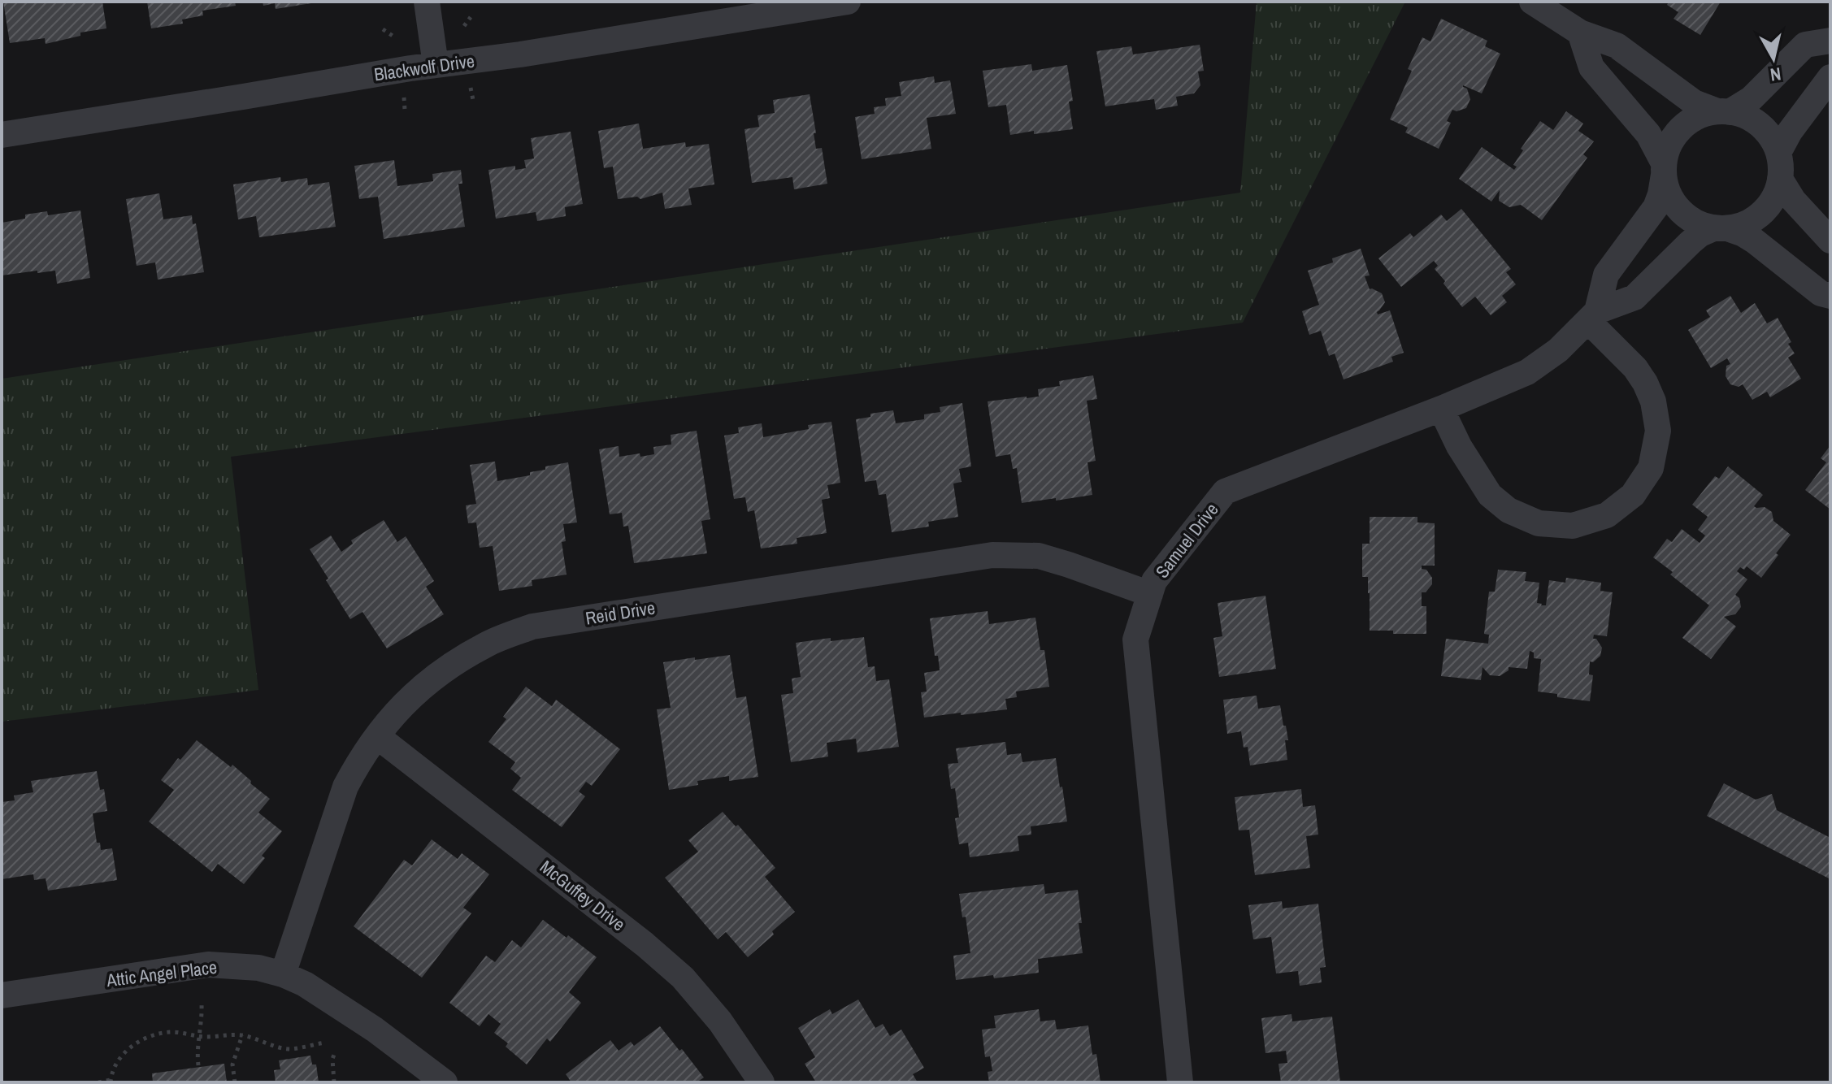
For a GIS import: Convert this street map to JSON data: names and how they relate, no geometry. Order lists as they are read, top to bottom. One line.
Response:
{"streets":{"street":["Blackwolf Drive","Samuel Drive","Reid Drive","McGuffey Drive","Attic Angel Place"]},"crossings":[["Samuel Drive","Reid Drive"],["Reid Drive","McGuffey Drive"],["Reid Drive","Attic Angel Place"]],"north":"bottom"}
